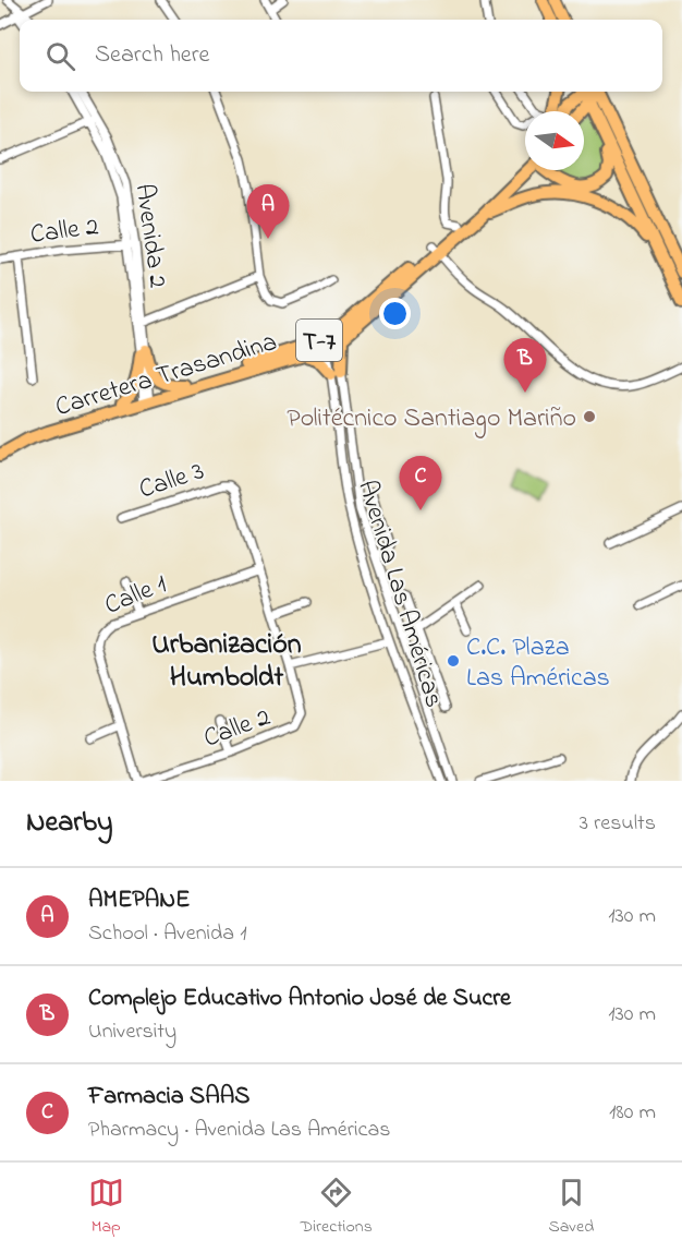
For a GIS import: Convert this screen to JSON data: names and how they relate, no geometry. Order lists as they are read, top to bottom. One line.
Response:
{"streets":{"highway":["T-7","Carretera Trasandina"],"street":["Calle 2","Avenida 2","Calle 3","Calle 1","Avenida Las Américas"]},"crossings":[["Calle 2","Avenida 2"],["Calle 2","Calle 3"],["Calle 2","Calle 1"],["Avenida 2","Carretera Trasandina"],["Carretera Trasandina","Avenida Las Américas"]],"districts":["Urbanización Humboldt"],"places":["Politécnico Santiago Mariño","C.C. Plaza Las Américas"],"north":"right","page":{"search":"Search here","pins":["A","B","C"],"heading":["Nearby","3 results"],"list":[{"mark":"A","name":"AMEPANE","note":"School · Avenida 1","value":"130 m"},{"mark":"B","name":"Complejo Educativo Antonio José de Sucre","note":"University","value":"130 m"},{"mark":"C","name":"Farmacia SAAS","note":"Pharmacy · Avenida Las Américas","value":"180 m"}],"nav":["Map","Directions","Saved"]}}
